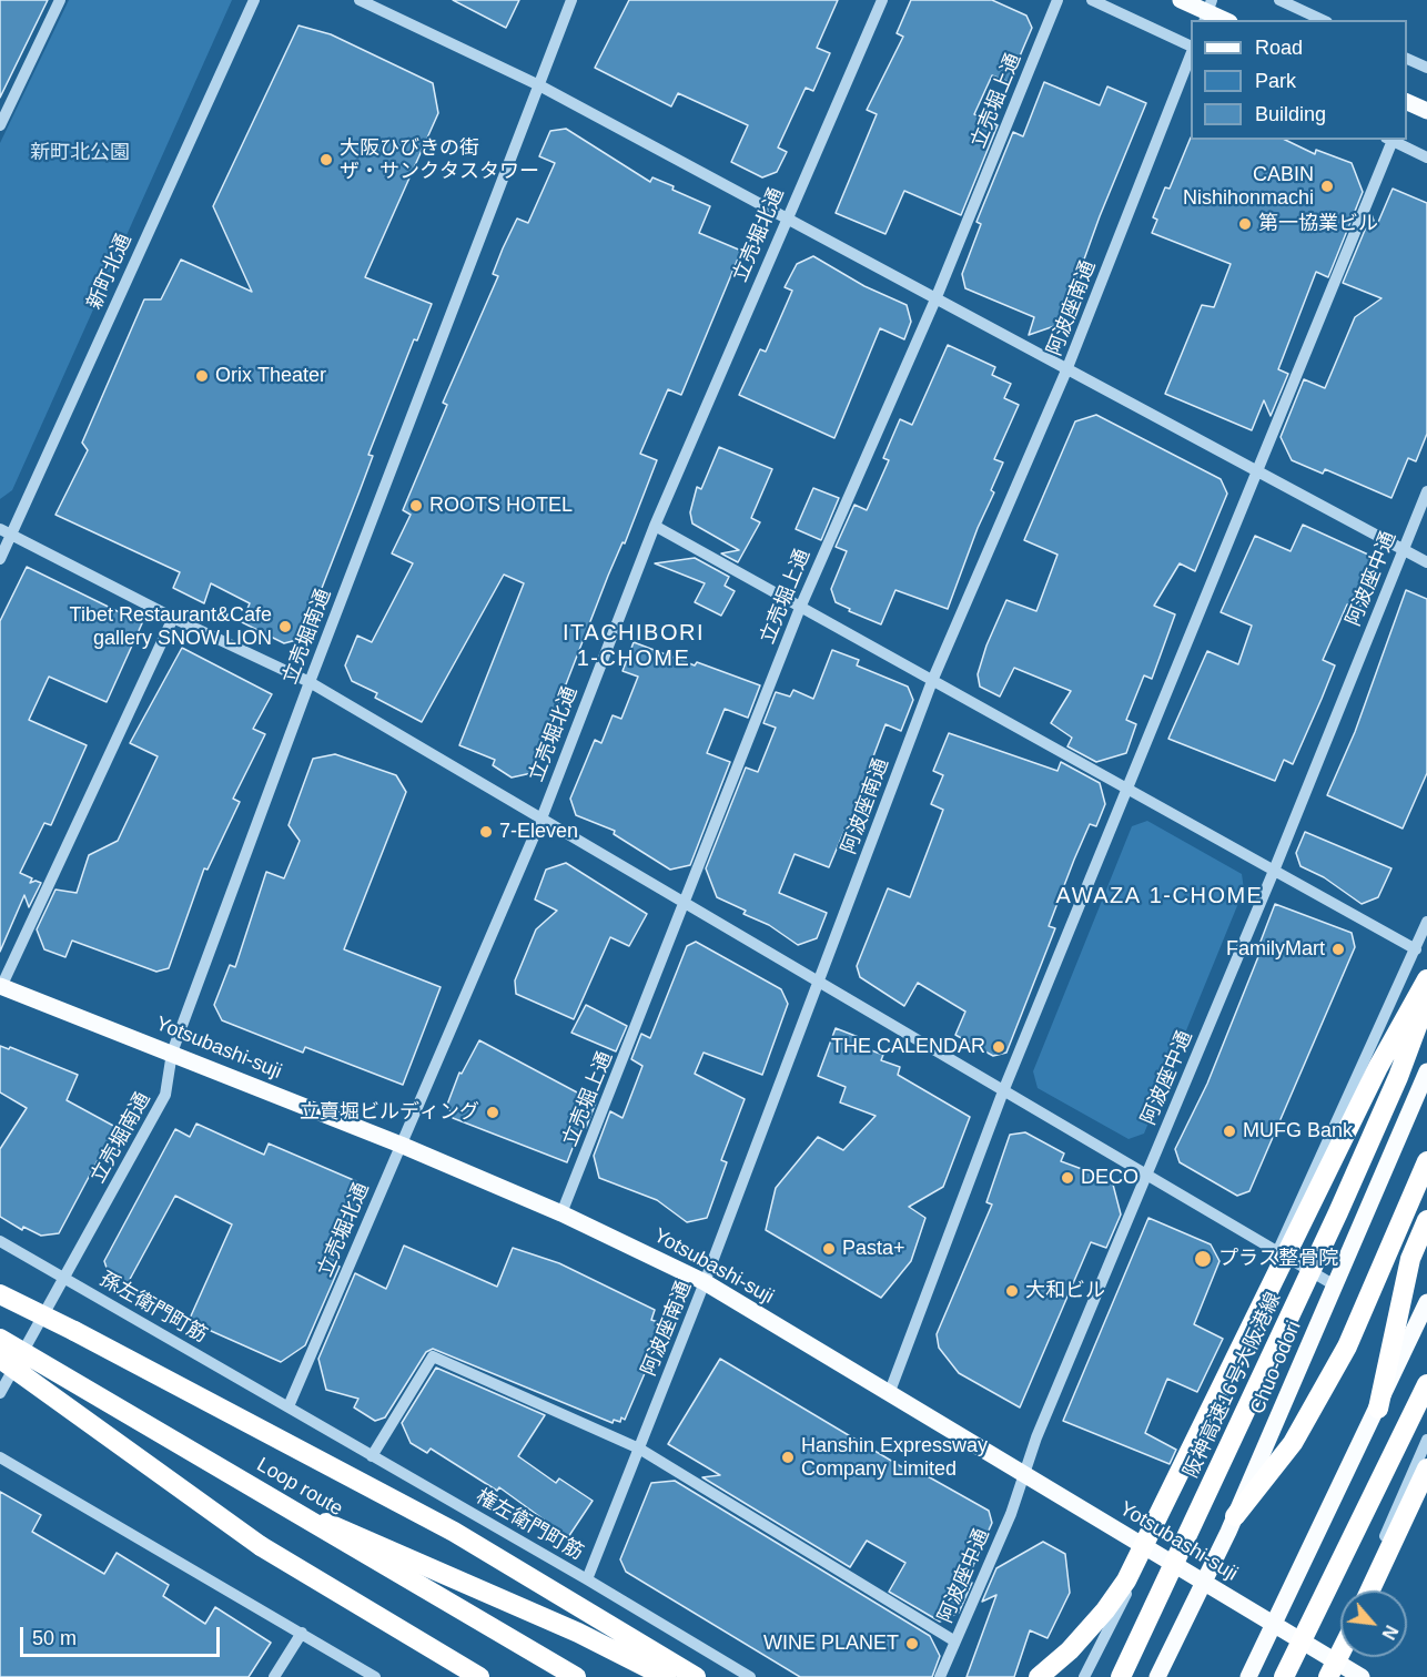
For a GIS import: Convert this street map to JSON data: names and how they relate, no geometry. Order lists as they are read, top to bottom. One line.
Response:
{"streets":{"highway":["阪神高速16号大阪港線","Loop route"],"main road":["Yotsubashi-suji","Chuo-odori"],"street":["立売堀上通","立売堀北通","新町北通","阿波座南通","阿波座中通","立売堀南通","孫左衛門町筋","権左衛門町筋"]},"crossings":[["立売堀上通","Yotsubashi-suji"],["立売堀北通","Yotsubashi-suji"],["立売堀北通","孫左衛門町筋"],["立売堀北通","権左衛門町筋"],["阿波座南通","Yotsubashi-suji"],["阿波座南通","権左衛門町筋"],["阿波座中通","Yotsubashi-suji"],["立売堀南通","Yotsubashi-suji"],["立売堀南通","孫左衛門町筋"],["Yotsubashi-suji","Chuo-odori"],["孫左衛門町筋","権左衛門町筋"]],"districts":["ITACHIBORI 1-CHOME","AWAZA 1-CHOME"],"parks":["新町北公園"],"places":["大阪ひびきの街 ザ・サンクタスタワー","CABIN Nishihonmachi","第一協業ビル","Orix Theater","ROOTS HOTEL","Tibet Restaurant&Cafe gallery SNOW LION","7-Eleven","FamilyMart","THE CALENDAR","立賣堀ビルディング","MUFG Bank","DECO","Pasta+","プラス整骨院","大和ビル","Hanshin Expressway Company Limited","WINE PLANET"],"legend":["Road","Park","Building"],"scale_bar":"50 m","north":"bottom right"}
